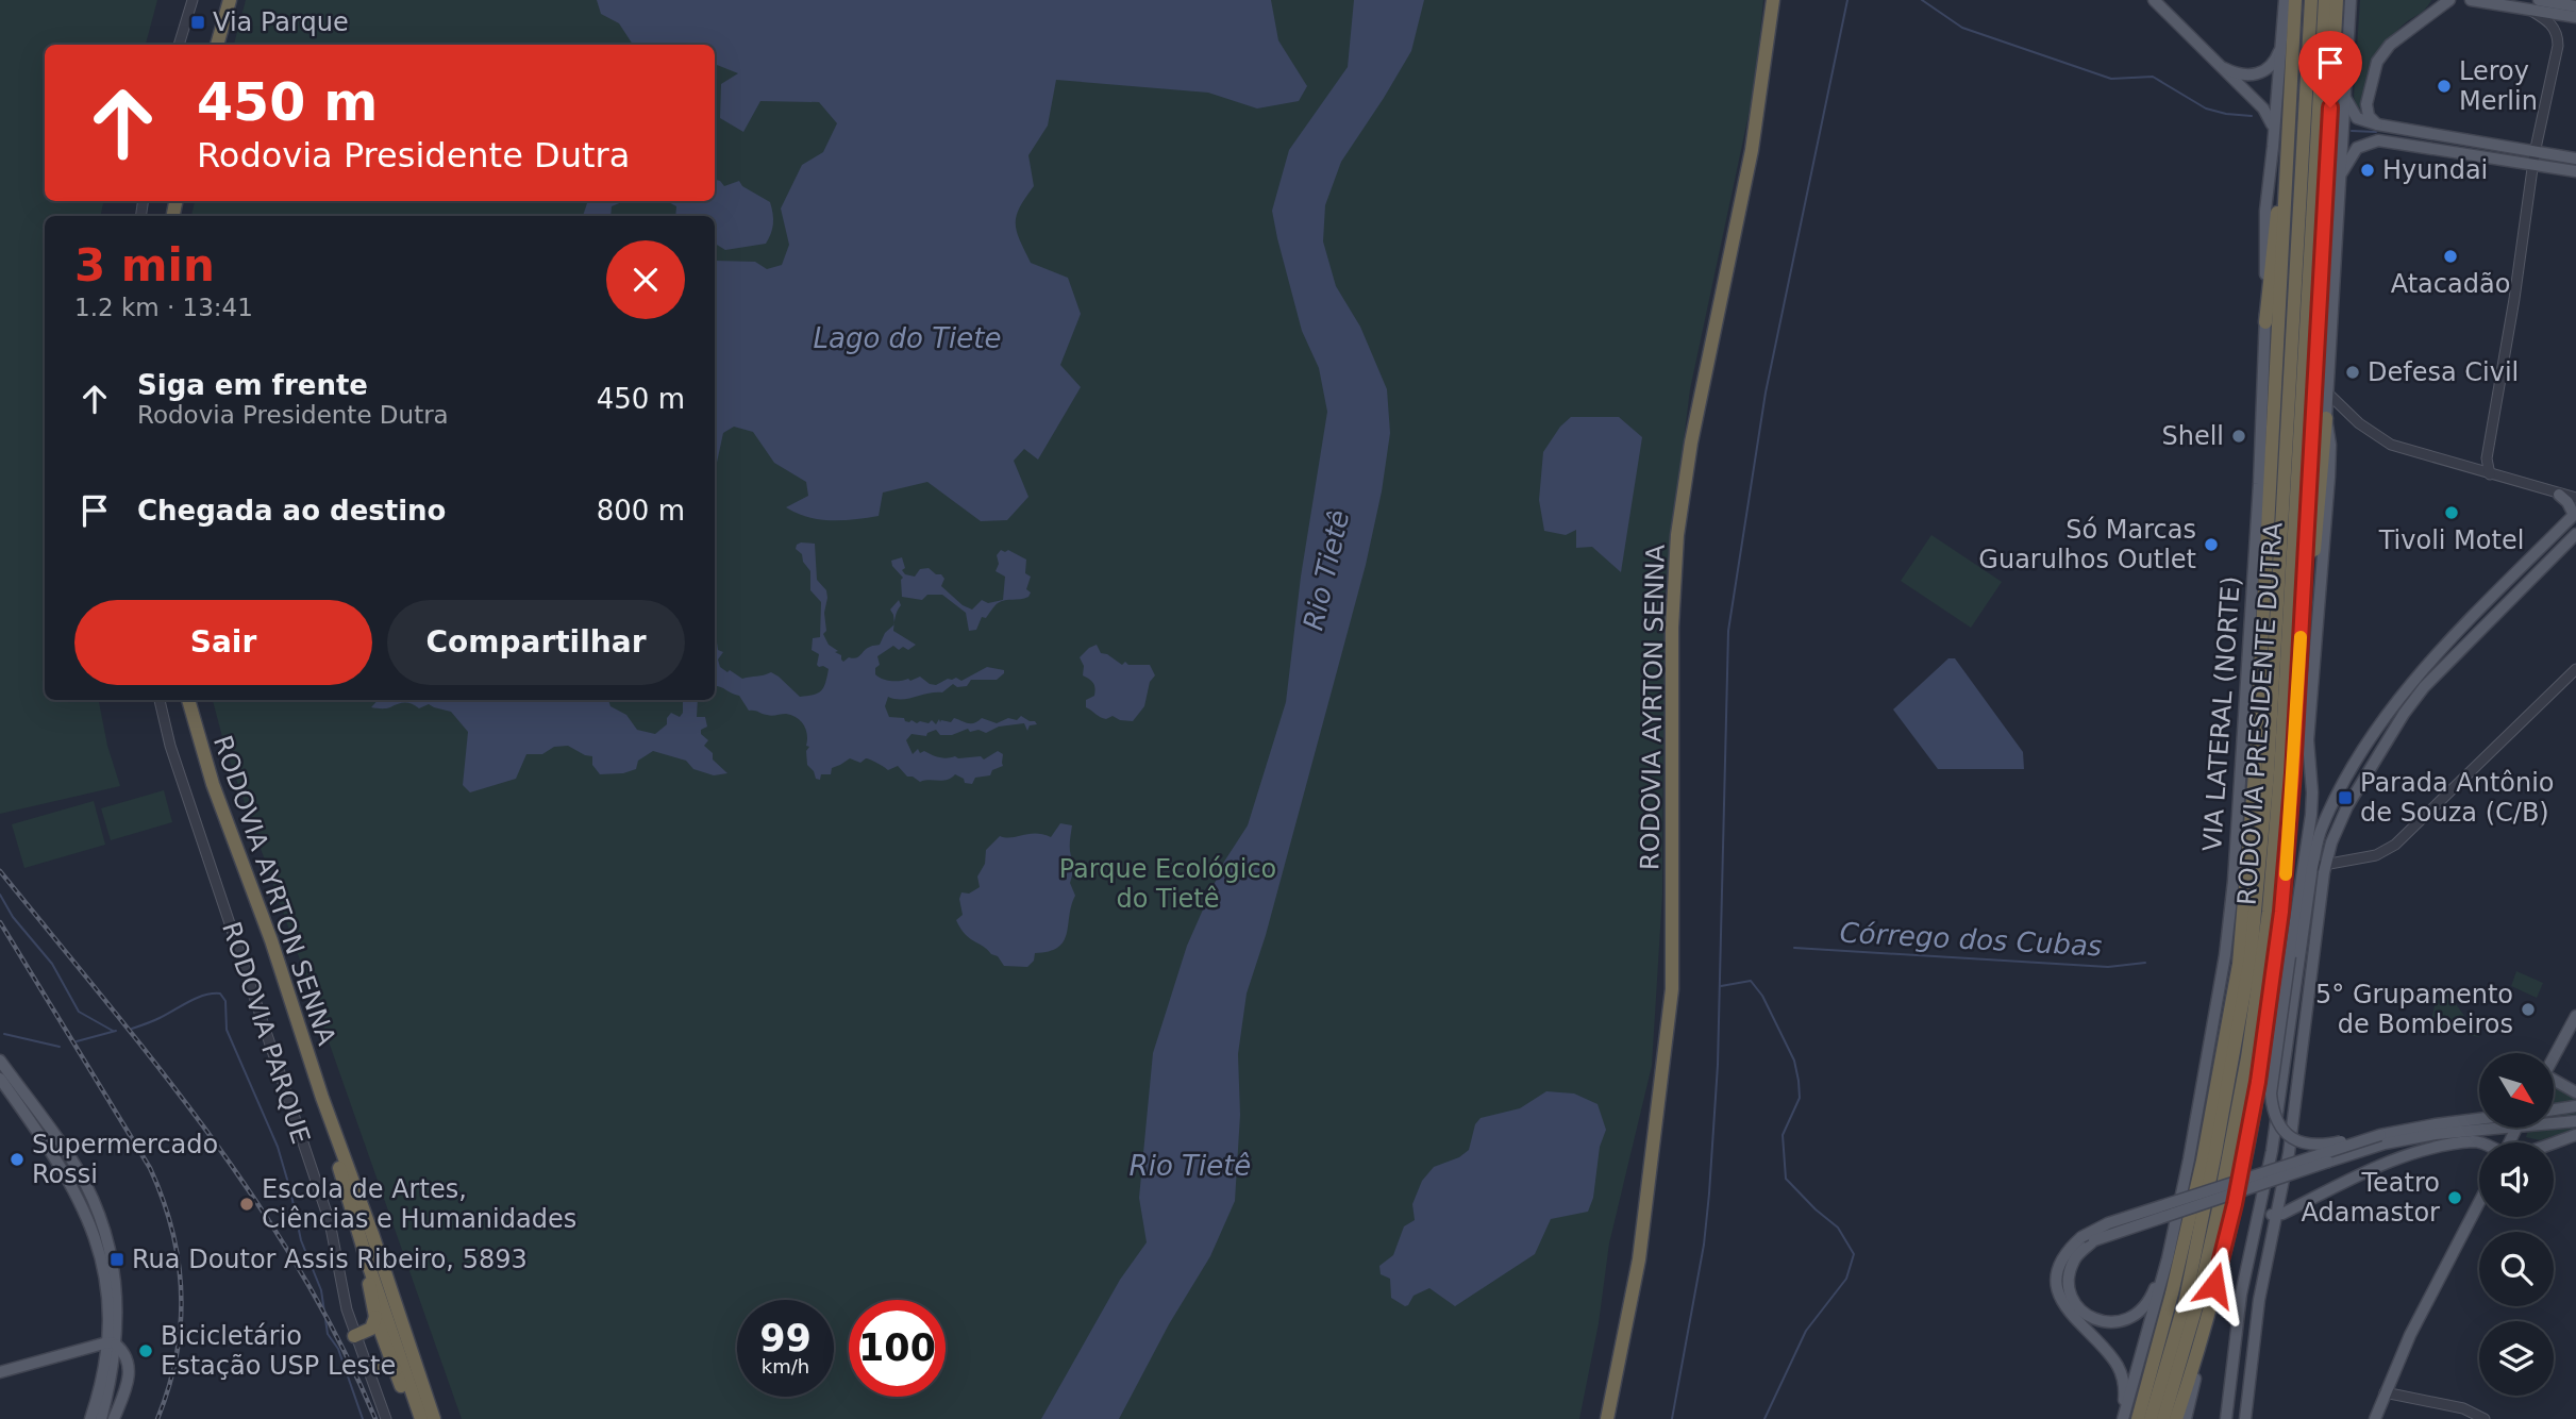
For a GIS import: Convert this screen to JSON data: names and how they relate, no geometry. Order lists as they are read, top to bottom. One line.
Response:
{"streets":{"highway":["RODOVIA AYRTON SENNA","RODOVIA PRESIDENTE DUTRA"],"main road":["VIA LATERAL (NORTE)"],"street":["RODOVIA PARQUE"]},"water":["Lago do Tiete","Rio Tietê","Córrego dos Cubas"],"parks":["Parque Ecológico do Tietê"],"places":{"transit":["Via Parque","Parada Antônio de Souza (C/B)","Rua Doutor Assis Ribeiro, 5893"],"other":["Leroy Merlin","Hyundai","Atacadão","Defesa Civil","Shell","Tivoli Motel","Só Marcas Guarulhos Outlet","5° Grupamento de Bombeiros","Supermercado Rossi","Teatro Adamastor","Escola de Artes, Ciências e Humanidades","Bicicletário Estação USP Leste"]},"north":"bottom right","page":{"turn":["450 m","Rodovia Presidente Dutra"],"heading":["3 min","1.2 km · 13:41"],"list":[{"name":"Siga em frente","note":"Rodovia Presidente Dutra","value":"450 m"},{"name":"Chegada ao destino","value":"800 m"}],"buttons":["Sair","Compartilhar"],"speed":"99 km/h","limit":"100"}}
